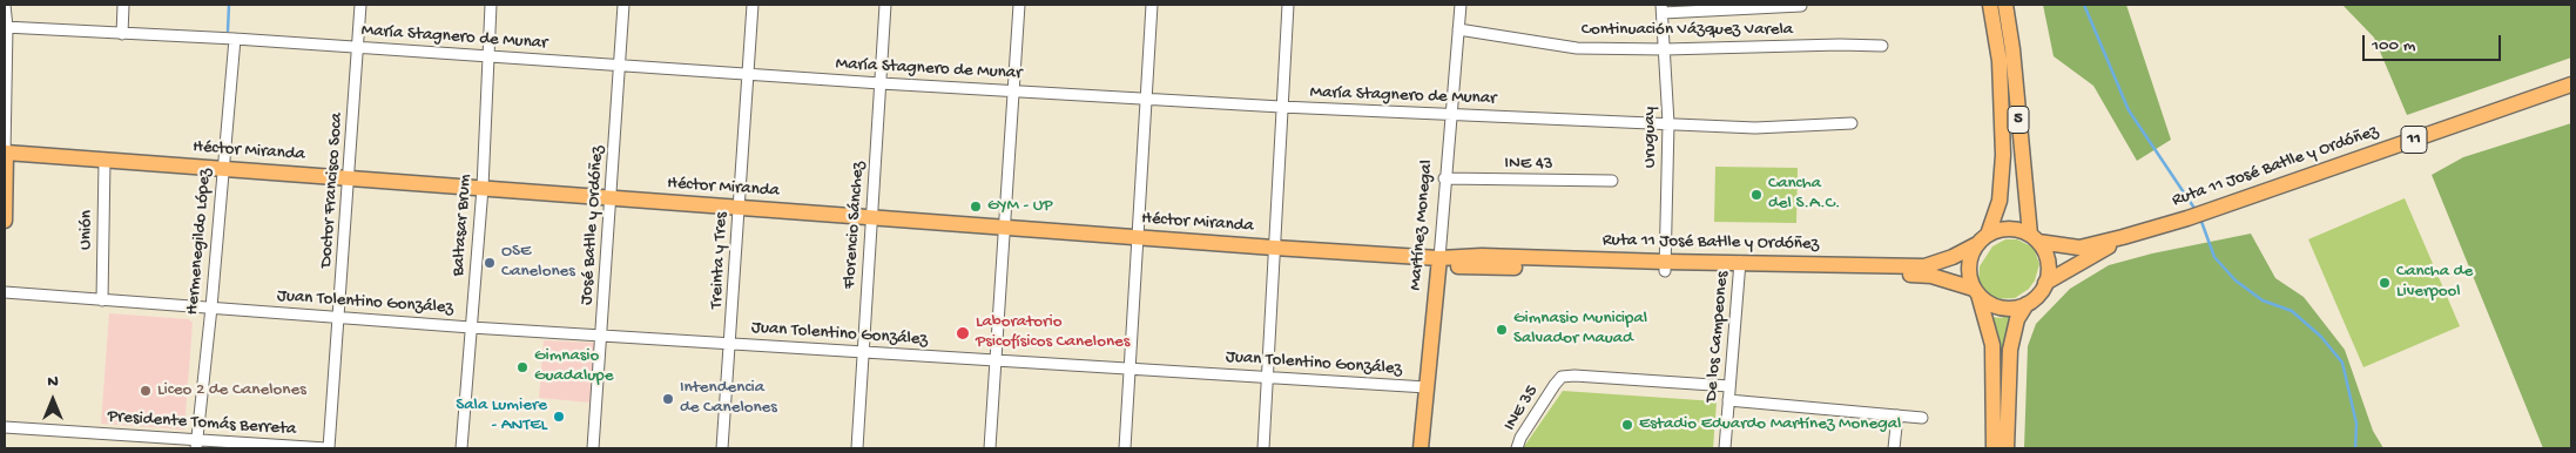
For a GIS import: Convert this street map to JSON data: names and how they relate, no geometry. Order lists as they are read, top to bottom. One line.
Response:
{"streets":{"highway":["5","11","Héctor Miranda","Ruta 11 José Batlle y Ordóñez","Martínez Monegal"],"street":["Continuación Vázquez Varela","María Stagnero de Munar","Uruguay","INE 43","Doctor Francisco Soca","Baltasar Brum","José Batlle y Ordóñez","Florencio Sánchez","Unión","Hermenegildo López","Treinta y Tres","Juan Tolentino González","De los Campeones","INE 35","Presidente Tomás Berreta"]},"crossings":[["Continuación Vázquez Varela","Uruguay"],["Continuación Vázquez Varela","Martínez Monegal"],["María Stagnero de Munar","Uruguay"],["María Stagnero de Munar","Doctor Francisco Soca"],["María Stagnero de Munar","Baltasar Brum"],["María Stagnero de Munar","José Batlle y Ordóñez"],["María Stagnero de Munar","Florencio Sánchez"],["María Stagnero de Munar","Martínez Monegal"],["María Stagnero de Munar","Hermenegildo López"],["María Stagnero de Munar","Treinta y Tres"],["5","Ruta 11 José Batlle y Ordóñez"],["Uruguay","Ruta 11 José Batlle y Ordóñez"],["Héctor Miranda","Ruta 11 José Batlle y Ordóñez"],["Héctor Miranda","Doctor Francisco Soca"],["Héctor Miranda","Baltasar Brum"],["Héctor Miranda","José Batlle y Ordóñez"],["Héctor Miranda","Florencio Sánchez"],["Héctor Miranda","Martínez Monegal"],["Héctor Miranda","Unión"],["Héctor Miranda","Hermenegildo López"],["Héctor Miranda","Treinta y Tres"],["INE 43","Martínez Monegal"],["Ruta 11 José Batlle y Ordóñez","Martínez Monegal"],["Ruta 11 José Batlle y Ordóñez","De los Campeones"],["Doctor Francisco Soca","Juan Tolentino González"],["Doctor Francisco Soca","Presidente Tomás Berreta"],["Baltasar Brum","Juan Tolentino González"],["José Batlle y Ordóñez","Juan Tolentino González"],["Florencio Sánchez","Juan Tolentino González"],["Martínez Monegal","Juan Tolentino González"],["Unión","Juan Tolentino González"],["Hermenegildo López","Juan Tolentino González"],["Hermenegildo López","Presidente Tomás Berreta"],["Treinta y Tres","Juan Tolentino González"],["De los Campeones","INE 35"]],"places":["Cancha del S.A.C.","GYM - UP","OSE Canelones","Cancha de Liverpool","Gimnasio Municipal Salvador Mauad","Laboratorio Psicofísicos Canelones","Gimnasio Guadalupe","Liceo 2 de Canelones","Intendencia de Canelones","Sala Lumiere - ANTEL","Estadio Eduardo Martínez Monegal"],"scale_bar":"100 m","north":"top"}
